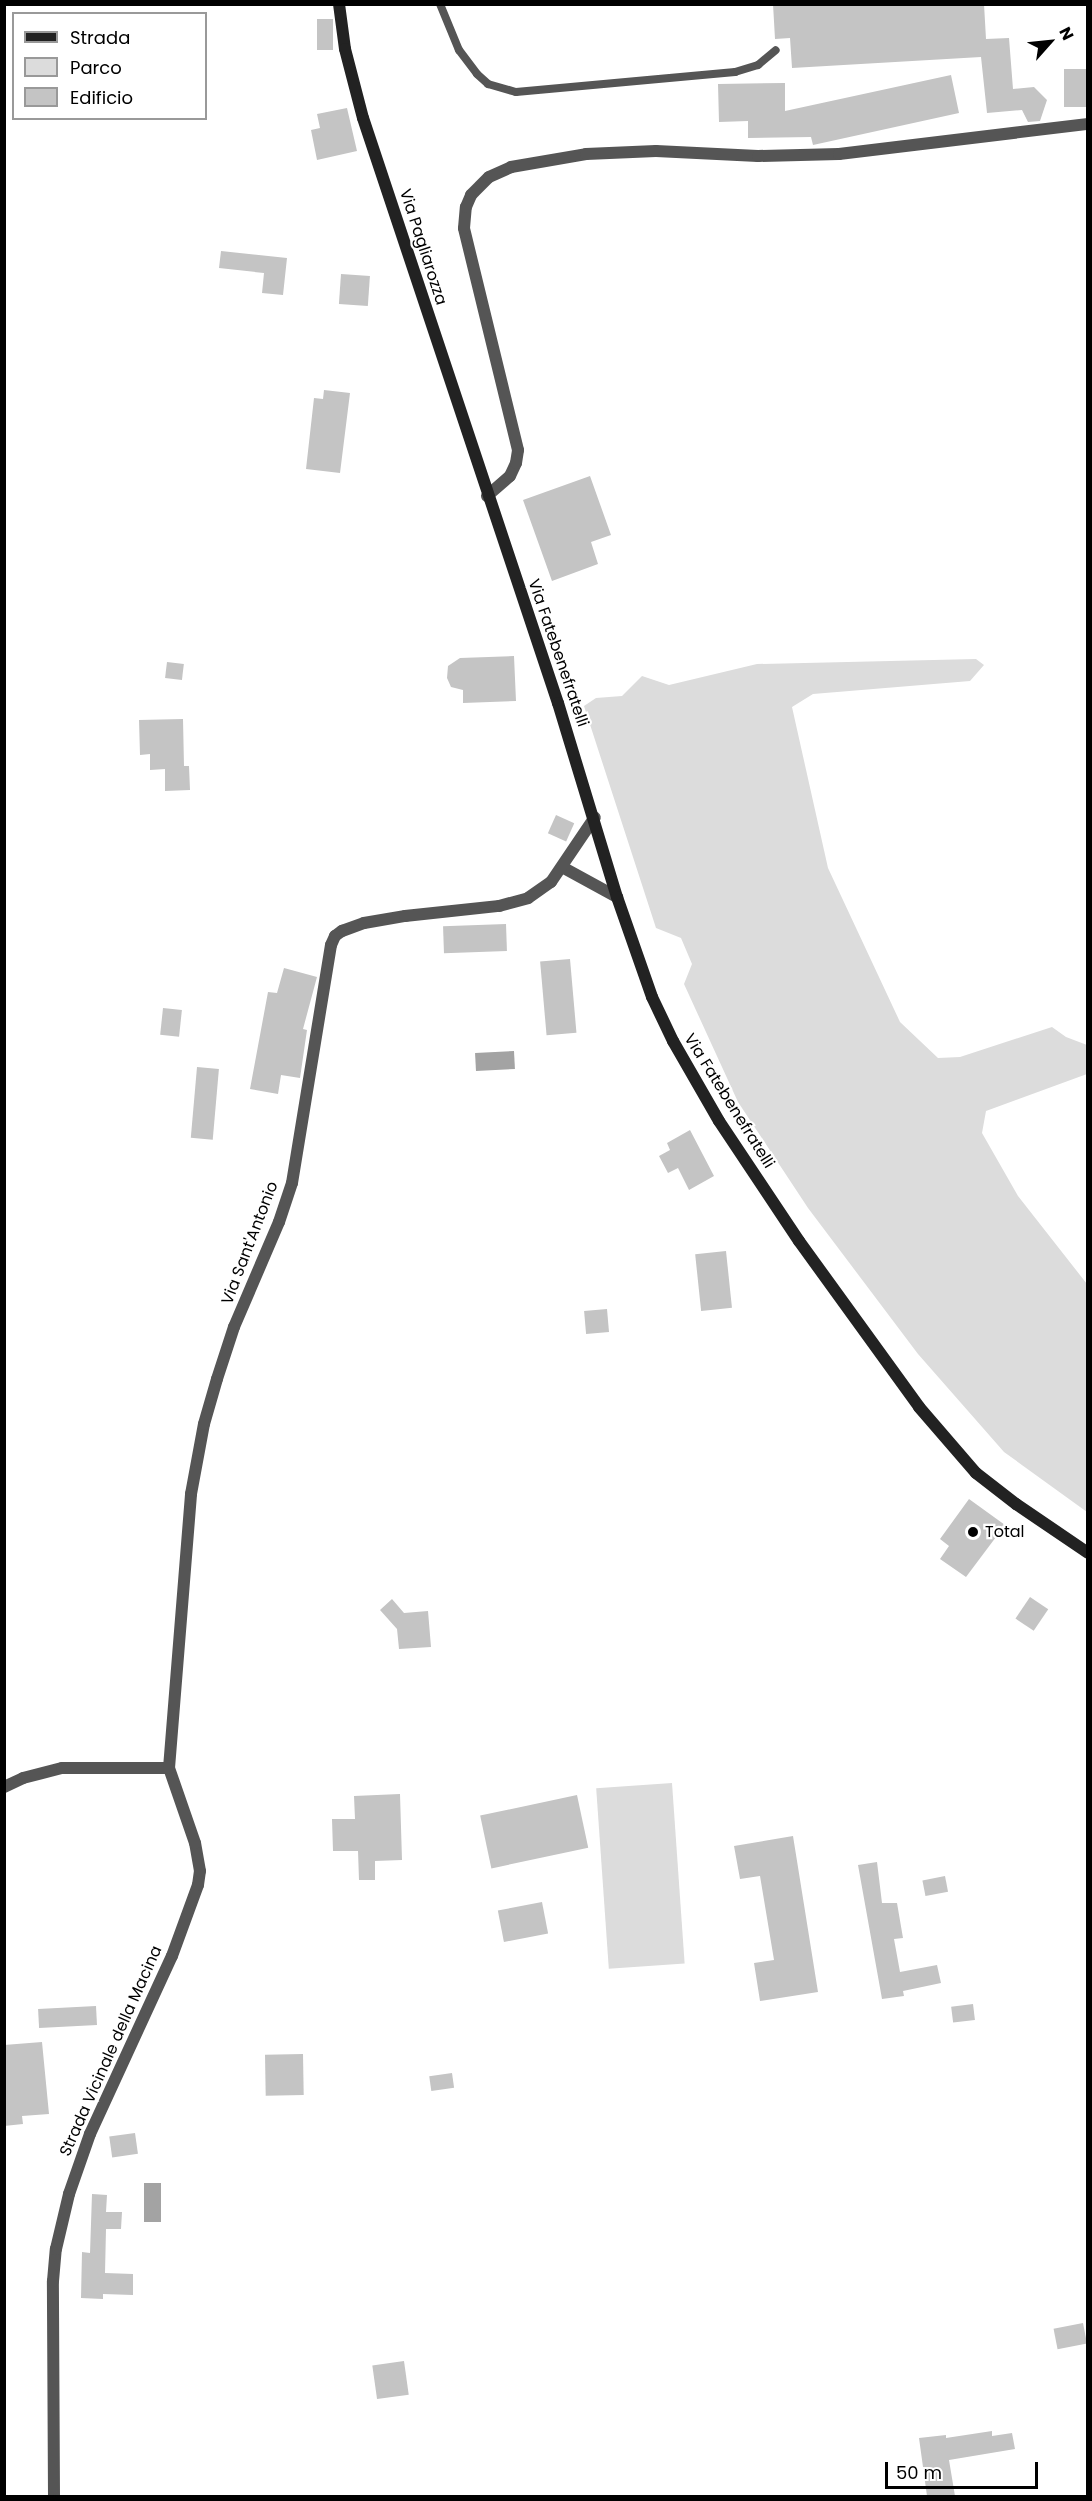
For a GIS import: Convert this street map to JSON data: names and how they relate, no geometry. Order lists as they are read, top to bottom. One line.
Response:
{"streets":{"street":["Via Pagliarozza","Via Fatebenefratelli","Via Sant'Antonio","Strada Vicinale della Macina"]},"crossings":[["Via Pagliarozza","Via Fatebenefratelli"],["Via Fatebenefratelli","Via Sant'Antonio"],["Via Sant'Antonio","Strada Vicinale della Macina"]],"places":["Total"],"legend":["Strada","Parco","Edificio"],"scale_bar":"50 m","north":"top right"}
